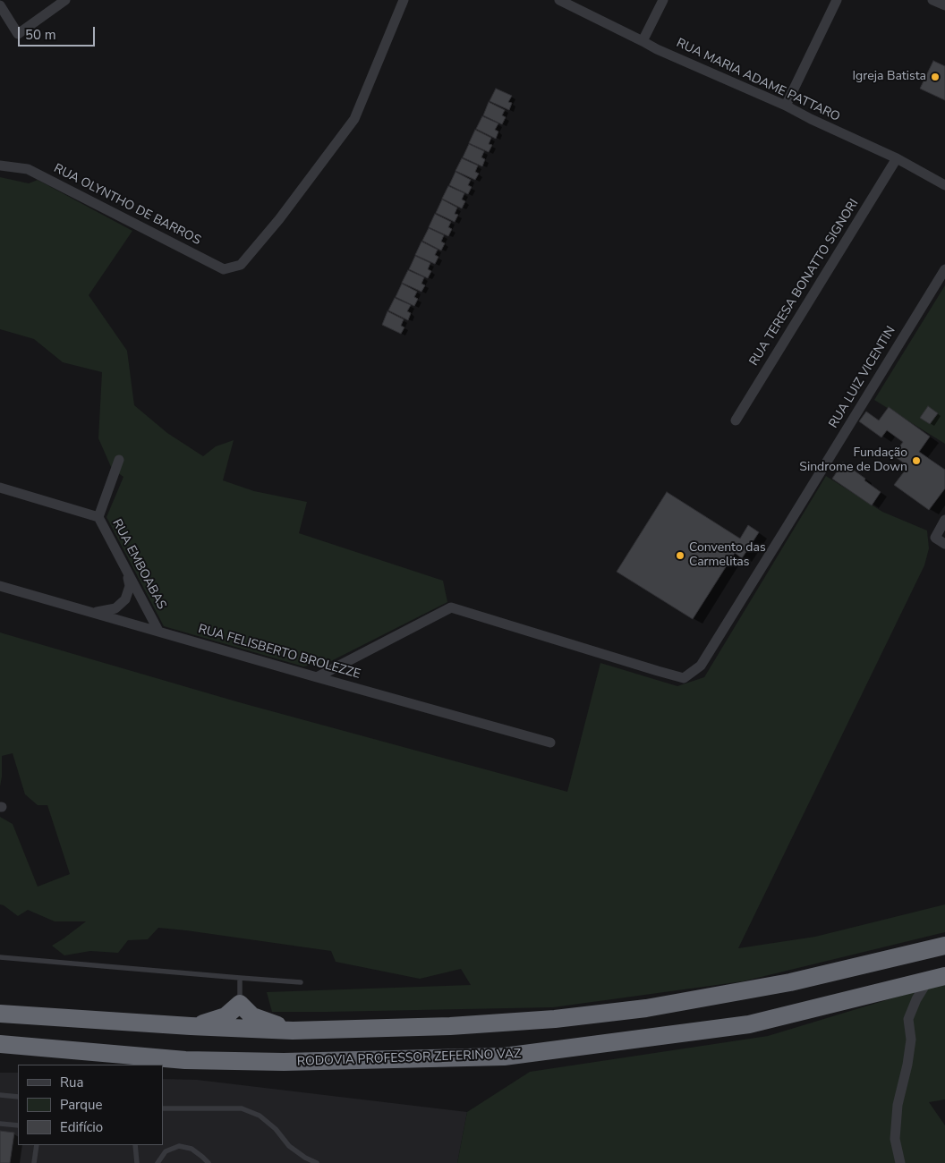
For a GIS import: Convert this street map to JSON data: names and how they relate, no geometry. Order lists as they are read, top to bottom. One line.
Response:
{"streets":{"highway":["RODOVIA PROFESSOR ZEFERINO VAZ"],"street":["RUA MARIA ADAME PATTARO","RUA OLYNTHO DE BARROS","RUA TERESA BONATTO SIGNORI","RUA LUIZ VICENTIN","RUA EMBOABAS","RUA FELISBERTO BROLEZZE"]},"crossings":[["RUA MARIA ADAME PATTARO","RUA TERESA BONATTO SIGNORI"],["RUA LUIZ VICENTIN","RUA FELISBERTO BROLEZZE"],["RUA EMBOABAS","RUA FELISBERTO BROLEZZE"]],"places":["Igreja Batista","Fundação Sindrome de Down","Convento das Carmelitas"],"legend":["Rua","Parque","Edifício"],"scale_bar":"50 m"}
